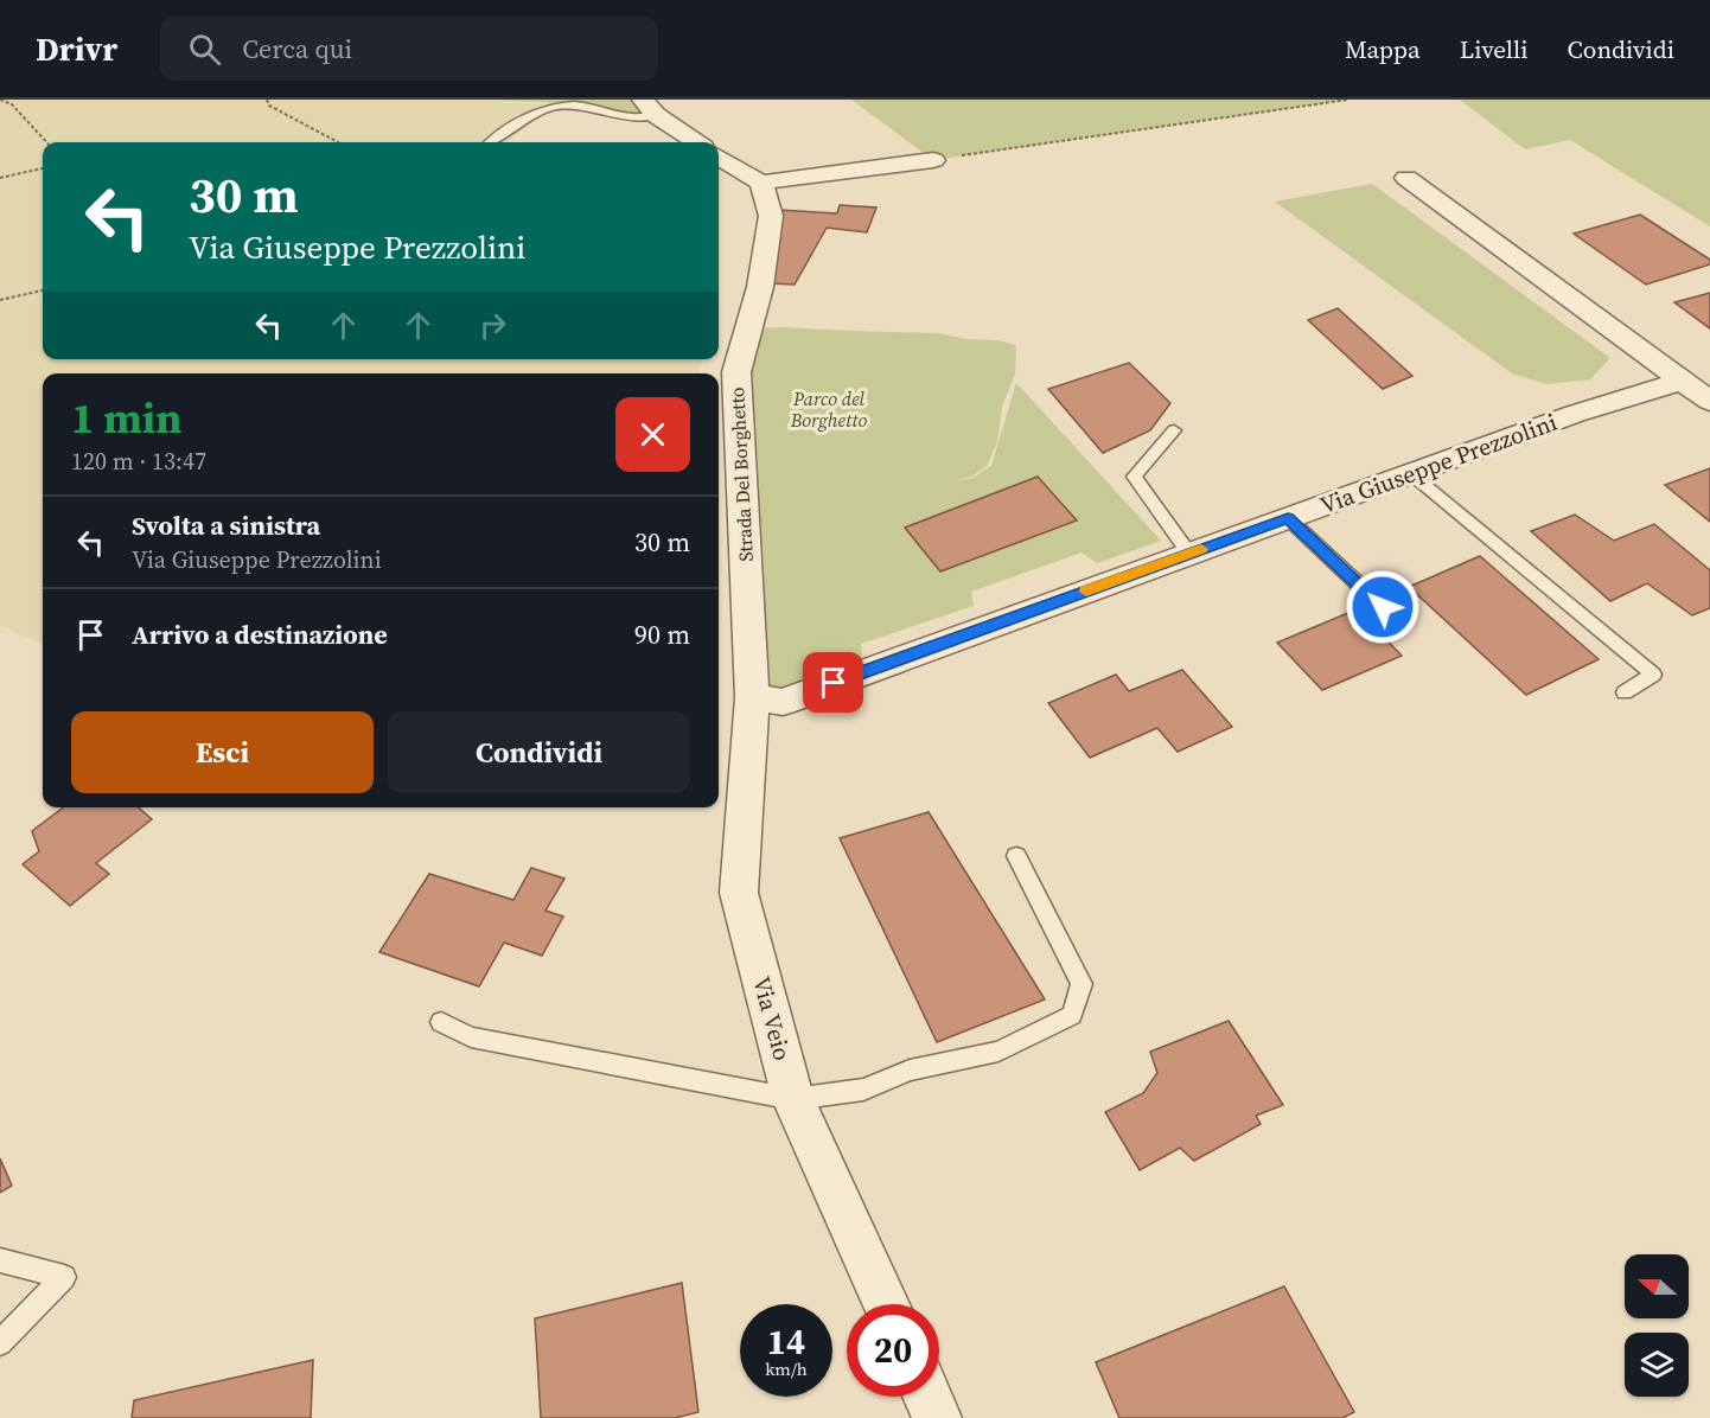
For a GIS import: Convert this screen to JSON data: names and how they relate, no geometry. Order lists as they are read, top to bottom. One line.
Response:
{"streets":{"street":["Via Giuseppe Prezzolini","Strada Del Borghetto","Via Veio"]},"crossings":[["Via Giuseppe Prezzolini","Strada Del Borghetto"],["Via Giuseppe Prezzolini","Via Veio"],["Strada Del Borghetto","Via Veio"]],"parks":["Parco del Borghetto"],"north":"left","page":{"header":"Drivr","search":"Cerca qui","nav":["Mappa","Livelli","Condividi"],"turn":["30 m","Via Giuseppe Prezzolini"],"heading":["1 min","120 m · 13:47"],"list":[{"name":"Svolta a sinistra","note":"Via Giuseppe Prezzolini","value":"30 m"},{"name":"Arrivo a destinazione","value":"90 m"}],"buttons":["Esci","Condividi"],"speed":"14 km/h","limit":"20"}}
